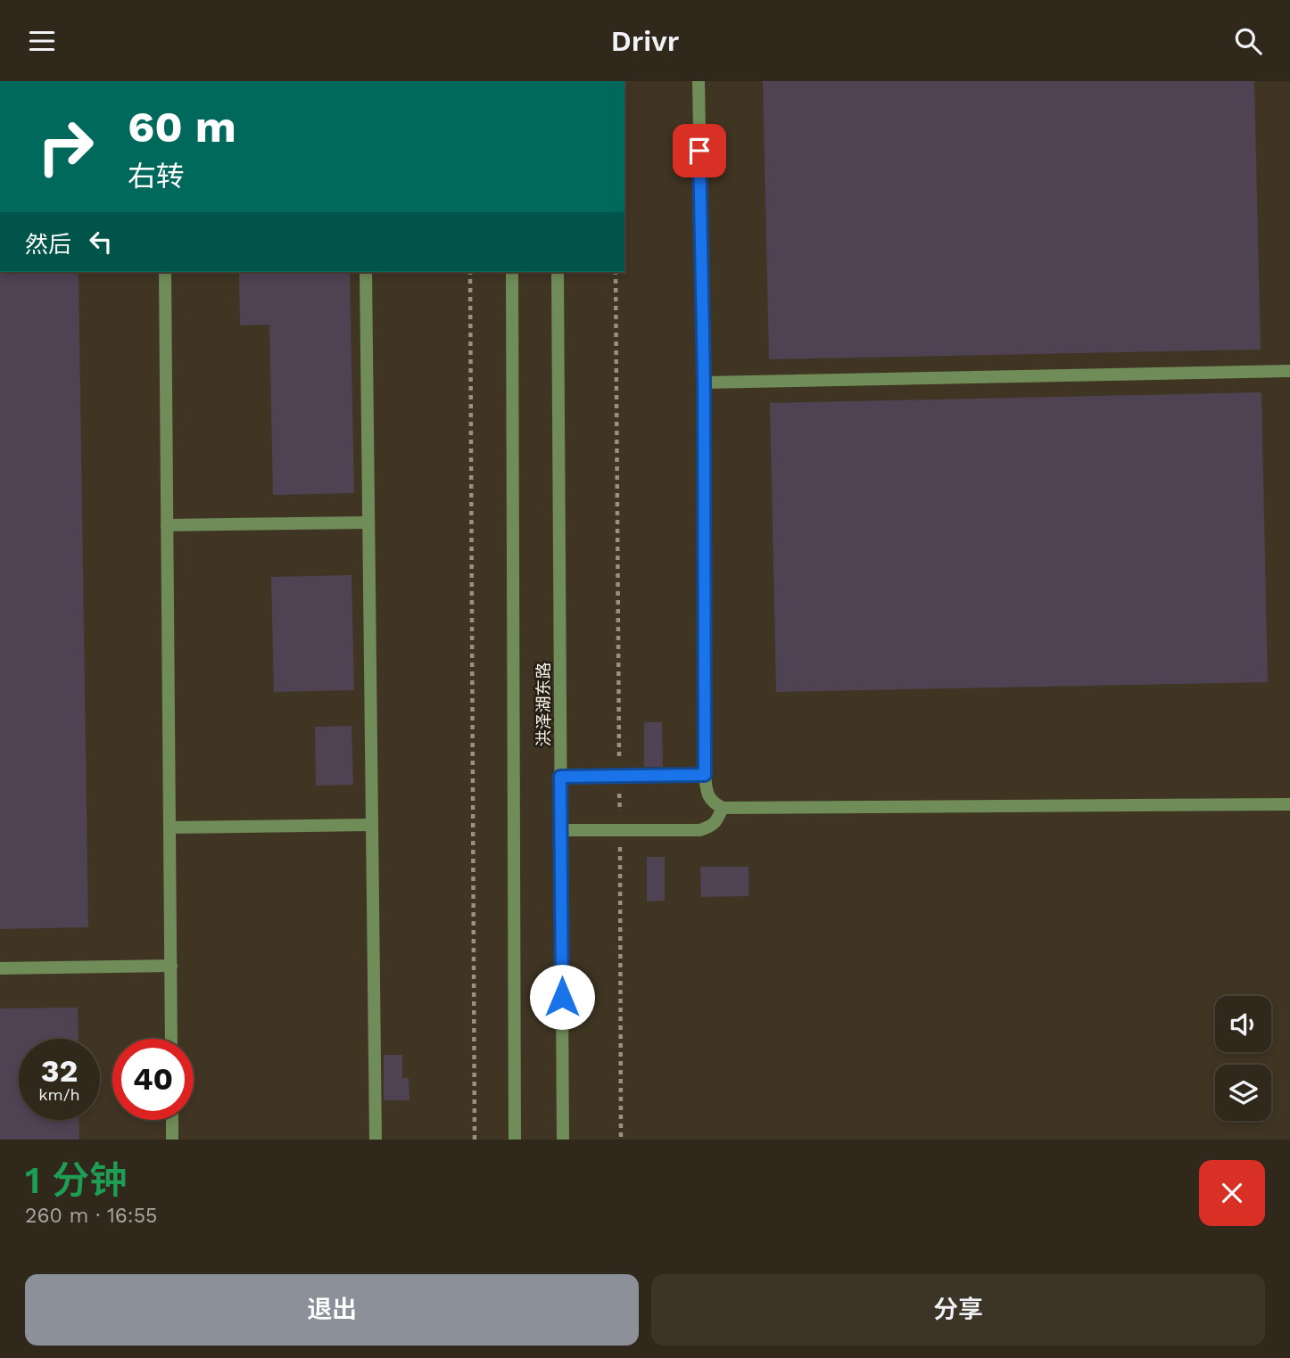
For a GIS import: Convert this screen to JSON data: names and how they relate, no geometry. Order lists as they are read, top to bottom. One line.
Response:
{"streets":{"street":["洪泽湖东路"]},"page":{"header":"Drivr","turn":["60 m","右转"],"then":"然后","speed":"32 km/h","limit":"40","heading":["1 分钟","260 m · 16:55"],"buttons":["退出","分享"]}}
